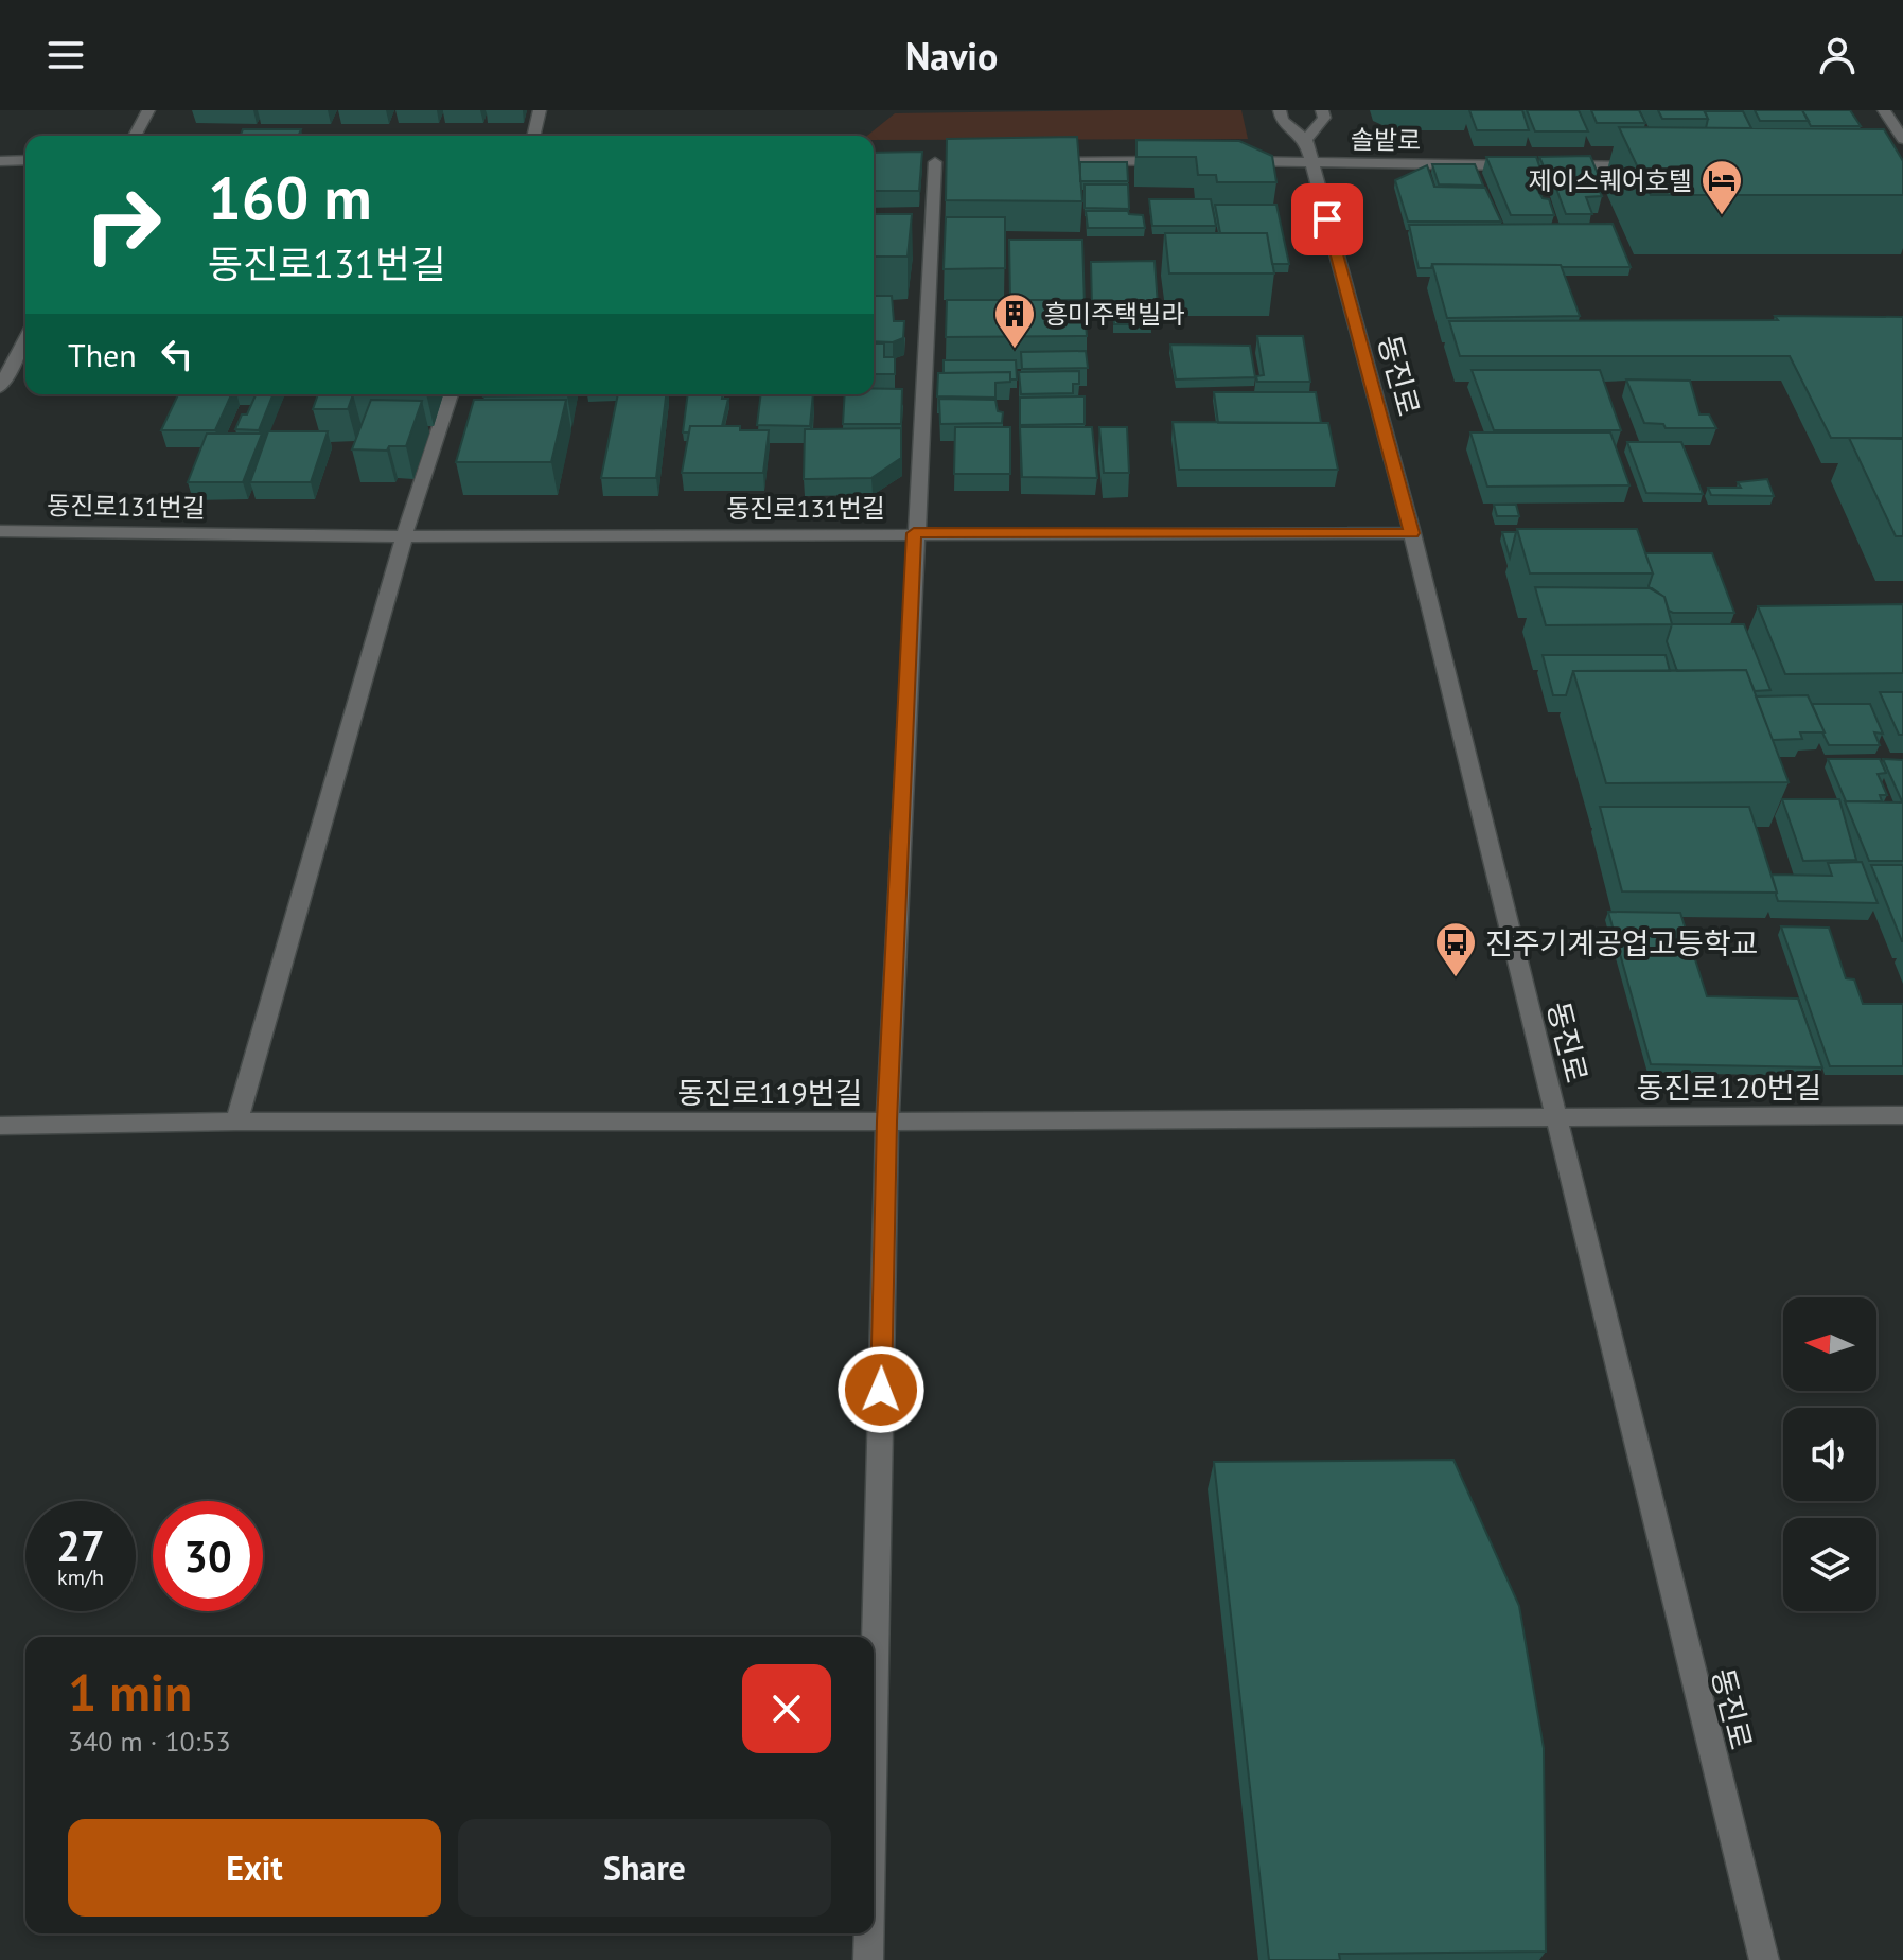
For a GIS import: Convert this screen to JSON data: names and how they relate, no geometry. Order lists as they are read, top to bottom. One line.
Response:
{"streets":{"street":["솔밭로","동진로","동진로131번길","동진로120번길","동진로119번길"]},"crossings":[["솔밭로","동진로"],["동진로","동진로131번길"],["동진로","동진로120번길"],["동진로","동진로119번길"],["동진로120번길","동진로119번길"]],"places":{"hotel":["제이스퀘어호텔"],"building":["흥미주택빌라"],"bus stop":["진주기계공업고등학교"]},"north":"left","page":{"header":"Navio","turn":["160 m","동진로131번길"],"then":"Then","speed":"27 km/h","limit":"30","heading":["1 min","340 m · 10:53"],"buttons":["Exit","Share"]}}
